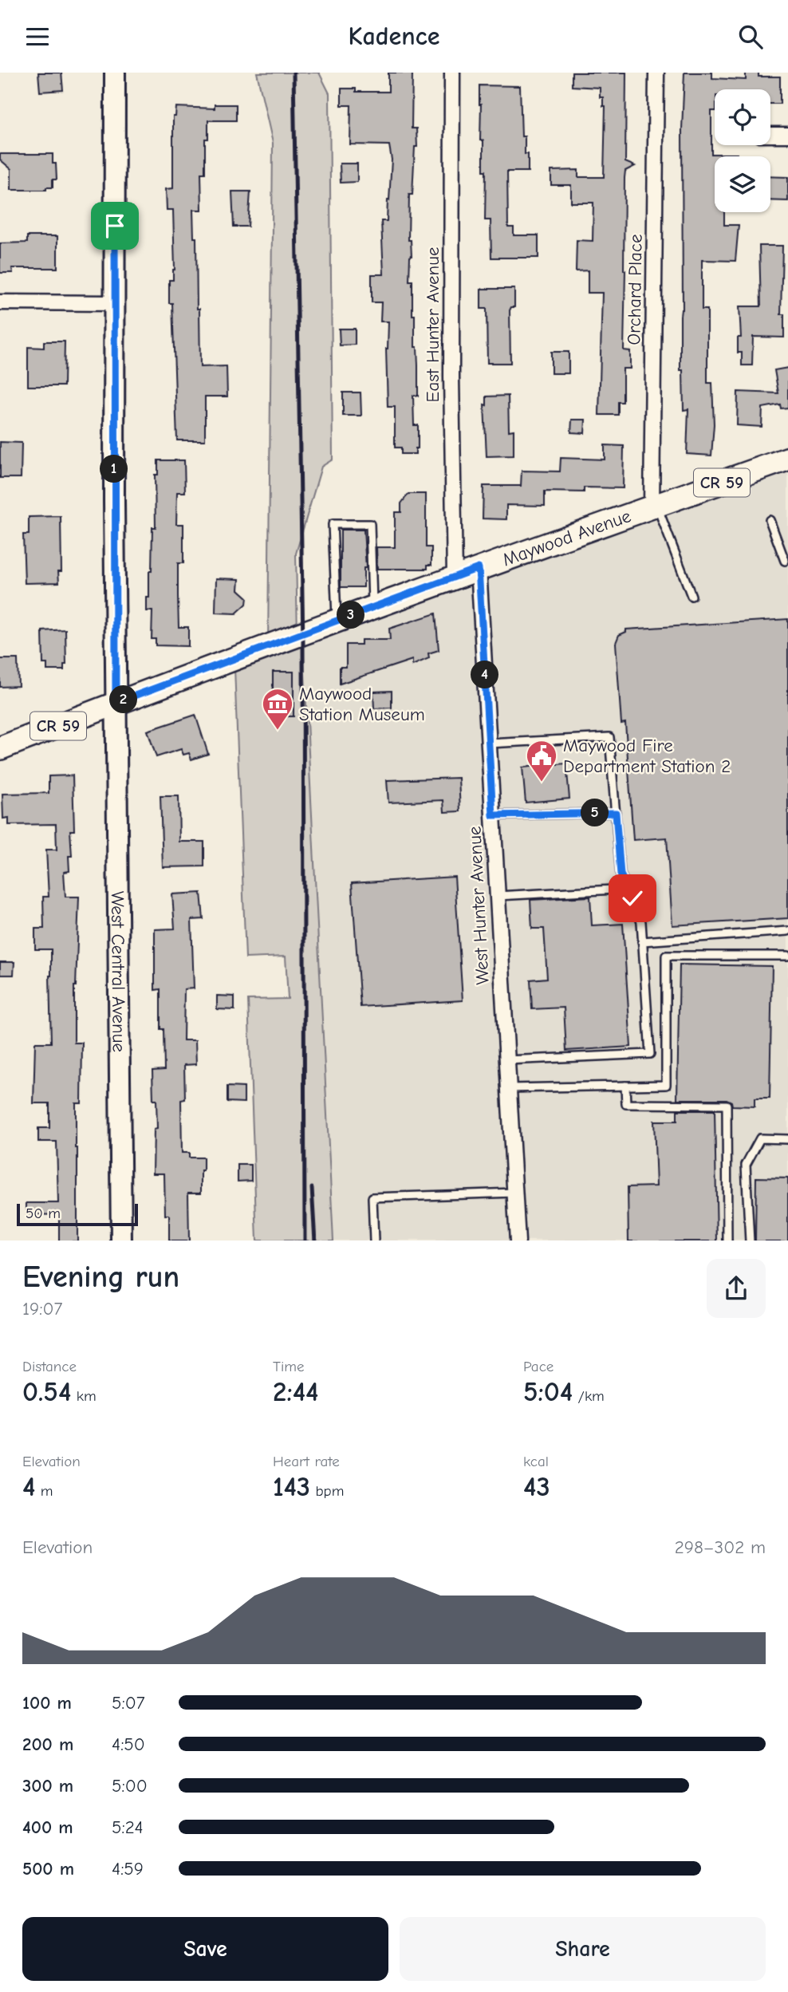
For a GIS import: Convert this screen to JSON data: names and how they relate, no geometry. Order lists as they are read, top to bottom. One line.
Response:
{"streets":{"main road":["CR 59","Maywood Avenue"],"street":["Orchard Place","East Hunter Avenue","West Hunter Avenue","West Central Avenue"]},"crossings":[["Orchard Place","Maywood Avenue"],["East Hunter Avenue","Maywood Avenue"],["Maywood Avenue","West Hunter Avenue"],["Maywood Avenue","West Central Avenue"]],"places":{"museum":["Maywood Station Museum"],"public building":["Maywood Fire Department Station 2"]},"scale_bar":"50 m","page":{"header":"Kadence","pins":["1","3","4","2","5"],"scale":"50 m","heading":["Evening run","19:07"],"stats":[["Distance","0.54 km"],["Time","2:44"],["Pace","5:04 /km"],["Elevation","4 m"],["Heart rate","143 bpm"],["kcal","43"]],"chart":["Elevation","298–302 m"],"list":[{"name":"100 m","note":"5:07"},{"name":"200 m","note":"4:50"},{"name":"300 m","note":"5:00"},{"name":"400 m","note":"5:24"},{"name":"500 m","note":"4:59"}],"buttons":["Save","Share"]}}
